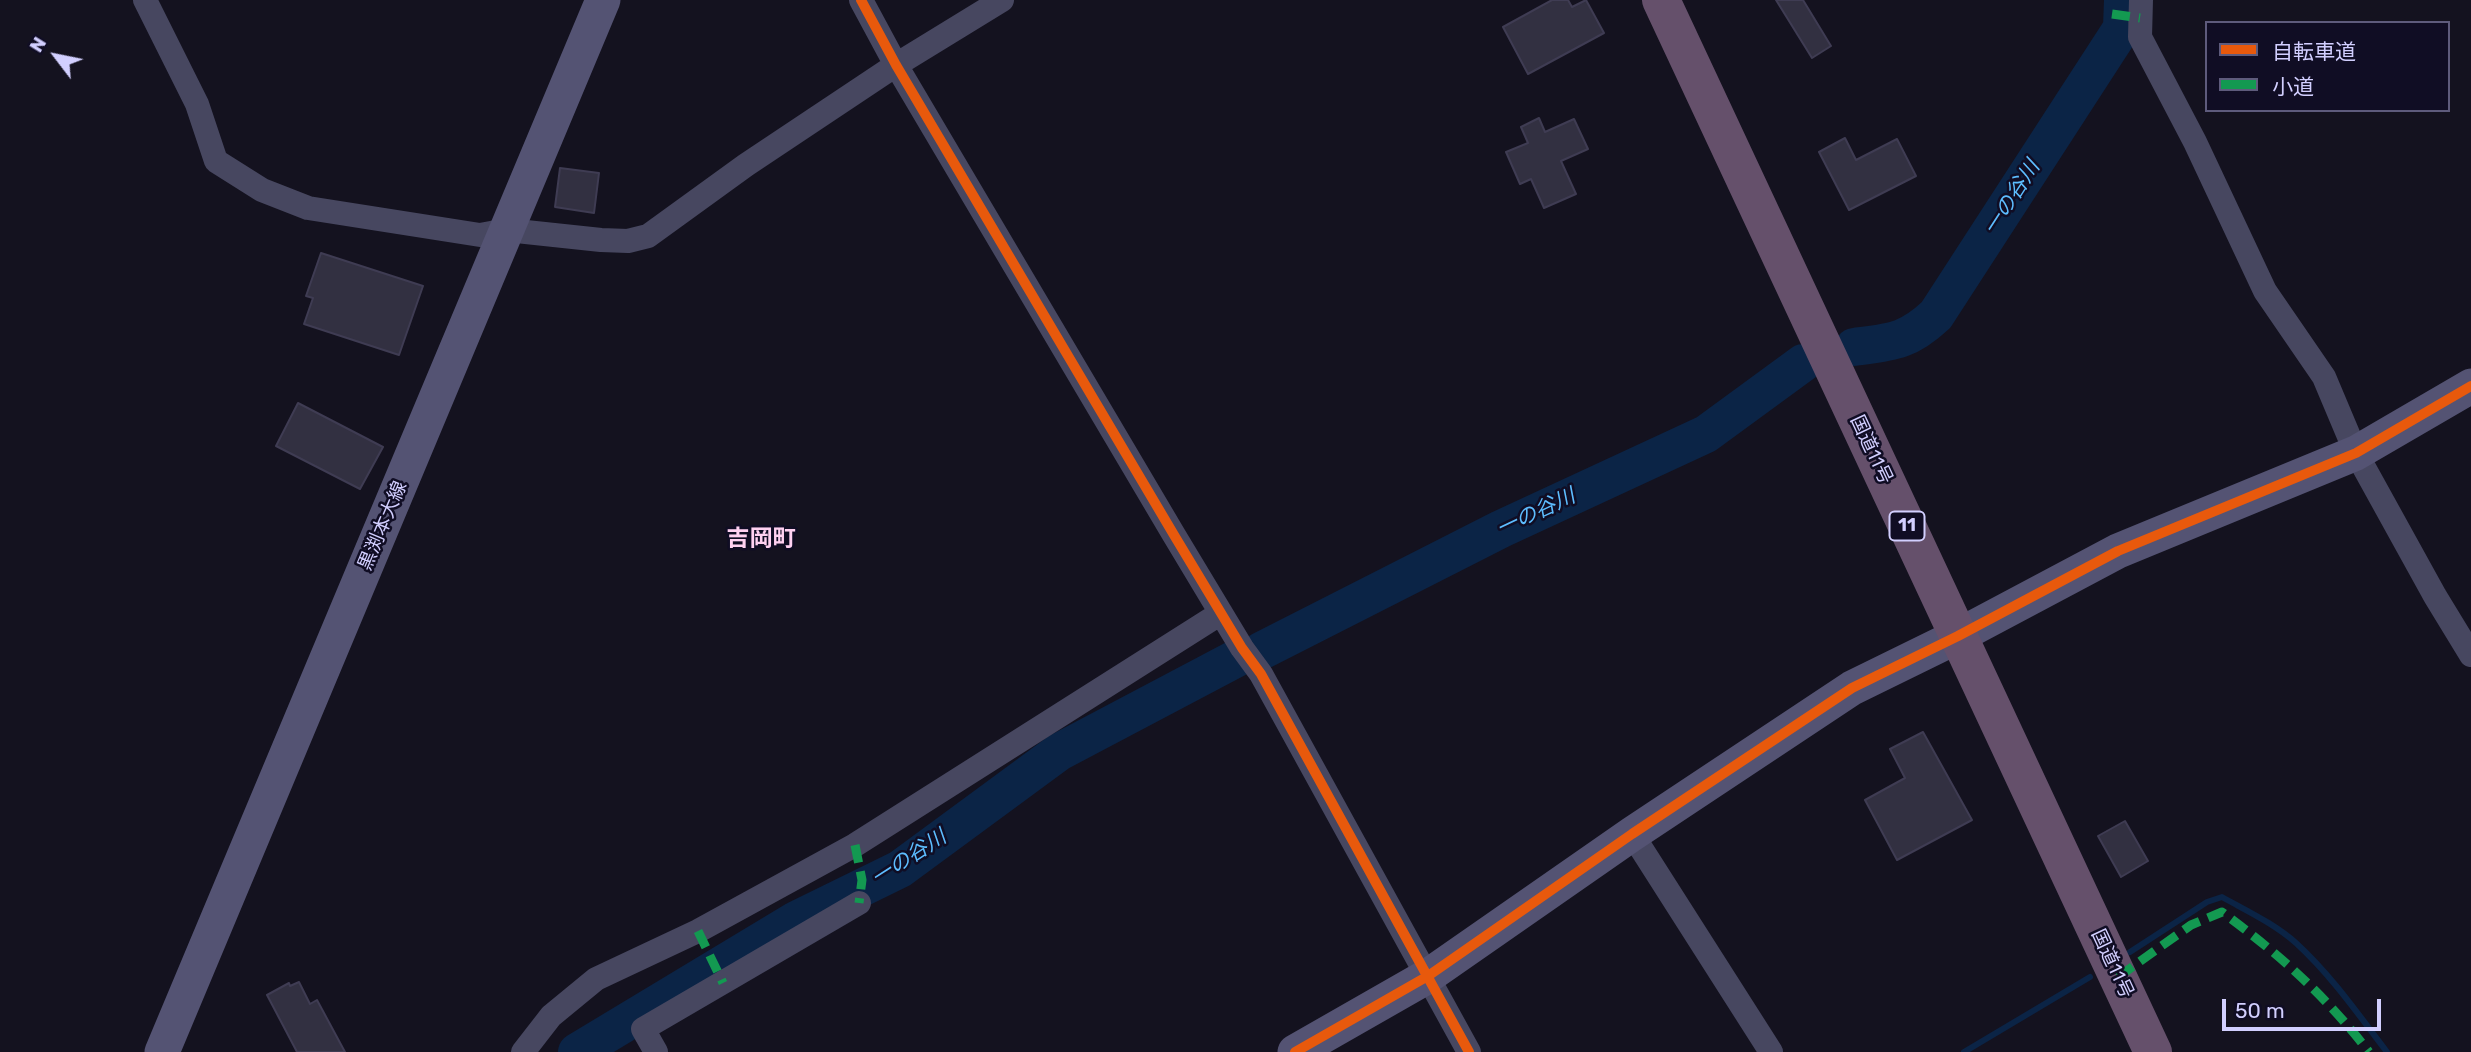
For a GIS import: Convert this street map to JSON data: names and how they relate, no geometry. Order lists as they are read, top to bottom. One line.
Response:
{"streets":{"highway":["国道11号","11"],"street":["黒渕本大線"]},"districts":["吉岡町"],"water":["一の谷川"],"legend":["自転車道","小道"],"scale_bar":"50 m","north":"top left"}
